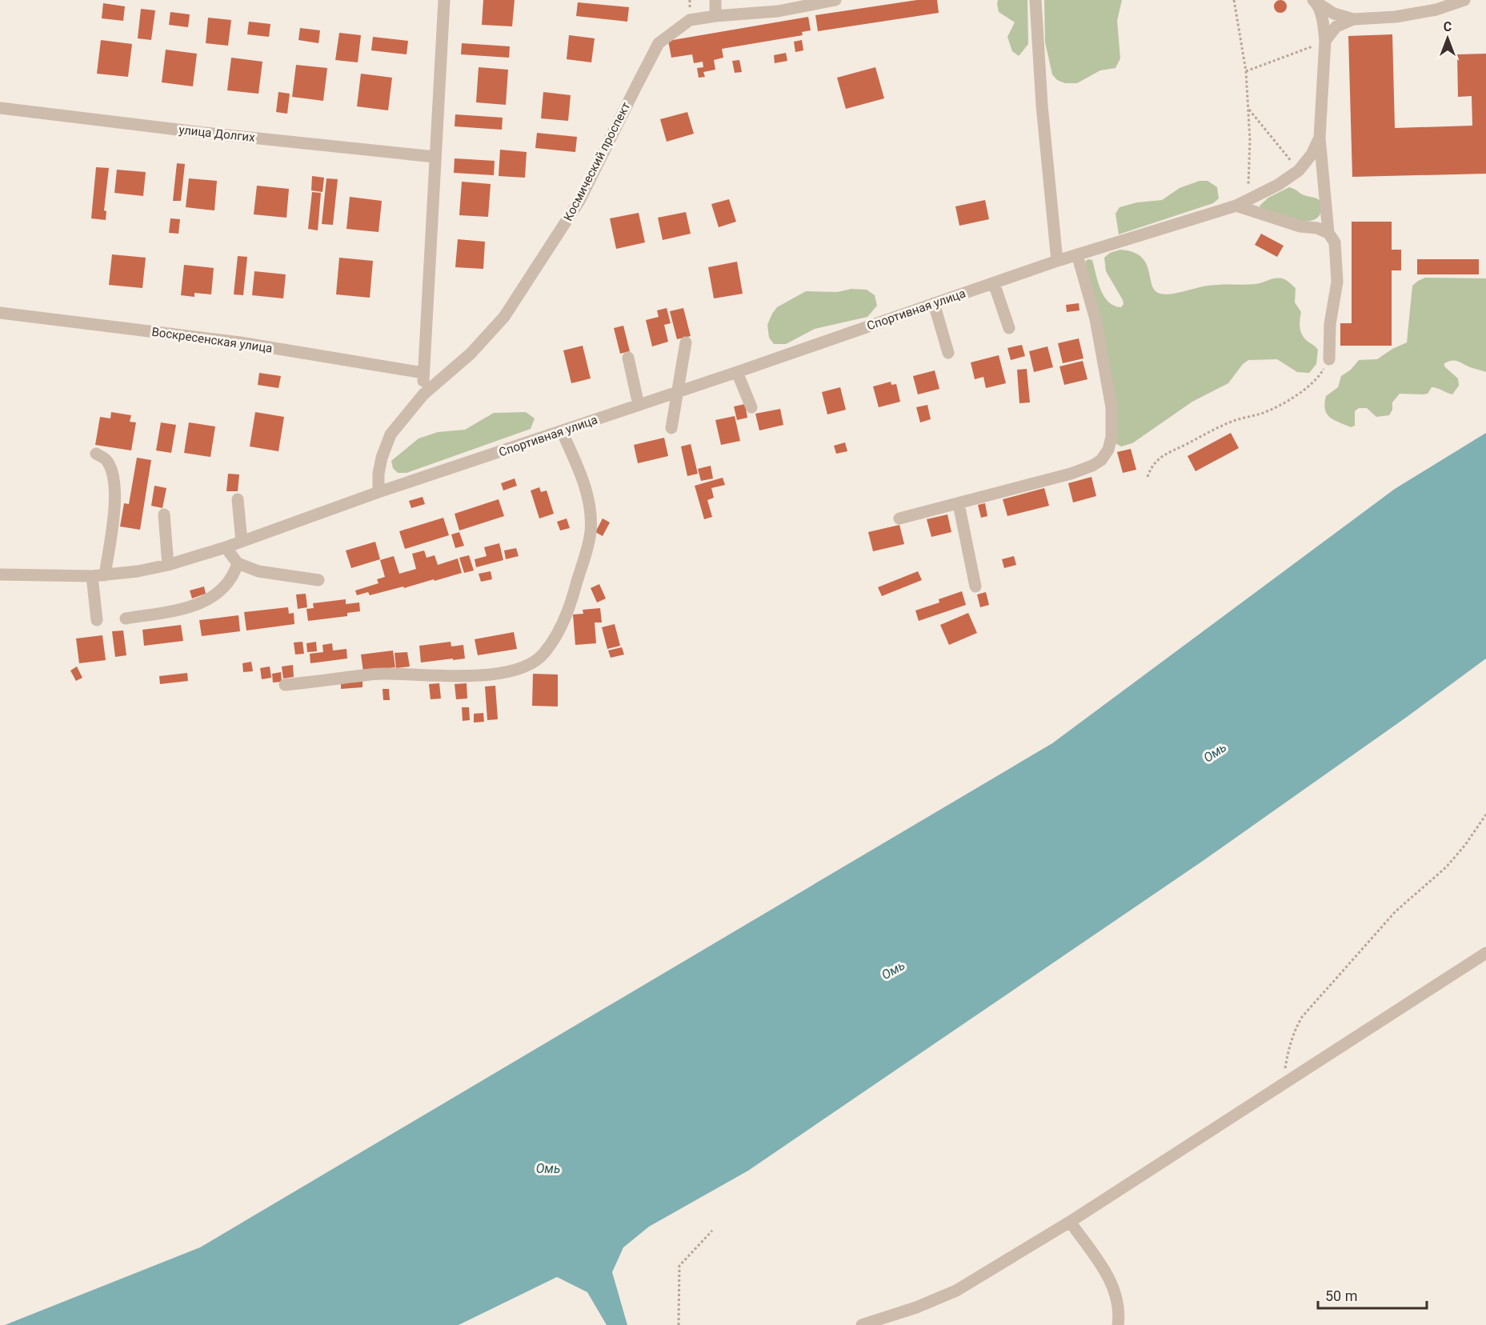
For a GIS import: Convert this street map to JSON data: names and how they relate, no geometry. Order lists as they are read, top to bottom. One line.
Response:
{"streets":{"street":["улица Долгих","Космический проспект","Спортивная улица","Воскресенская улица"]},"crossings":[["Космический проспект","Спортивная улица"]],"water":["Омь"],"scale_bar":"50 m","north":"top"}
